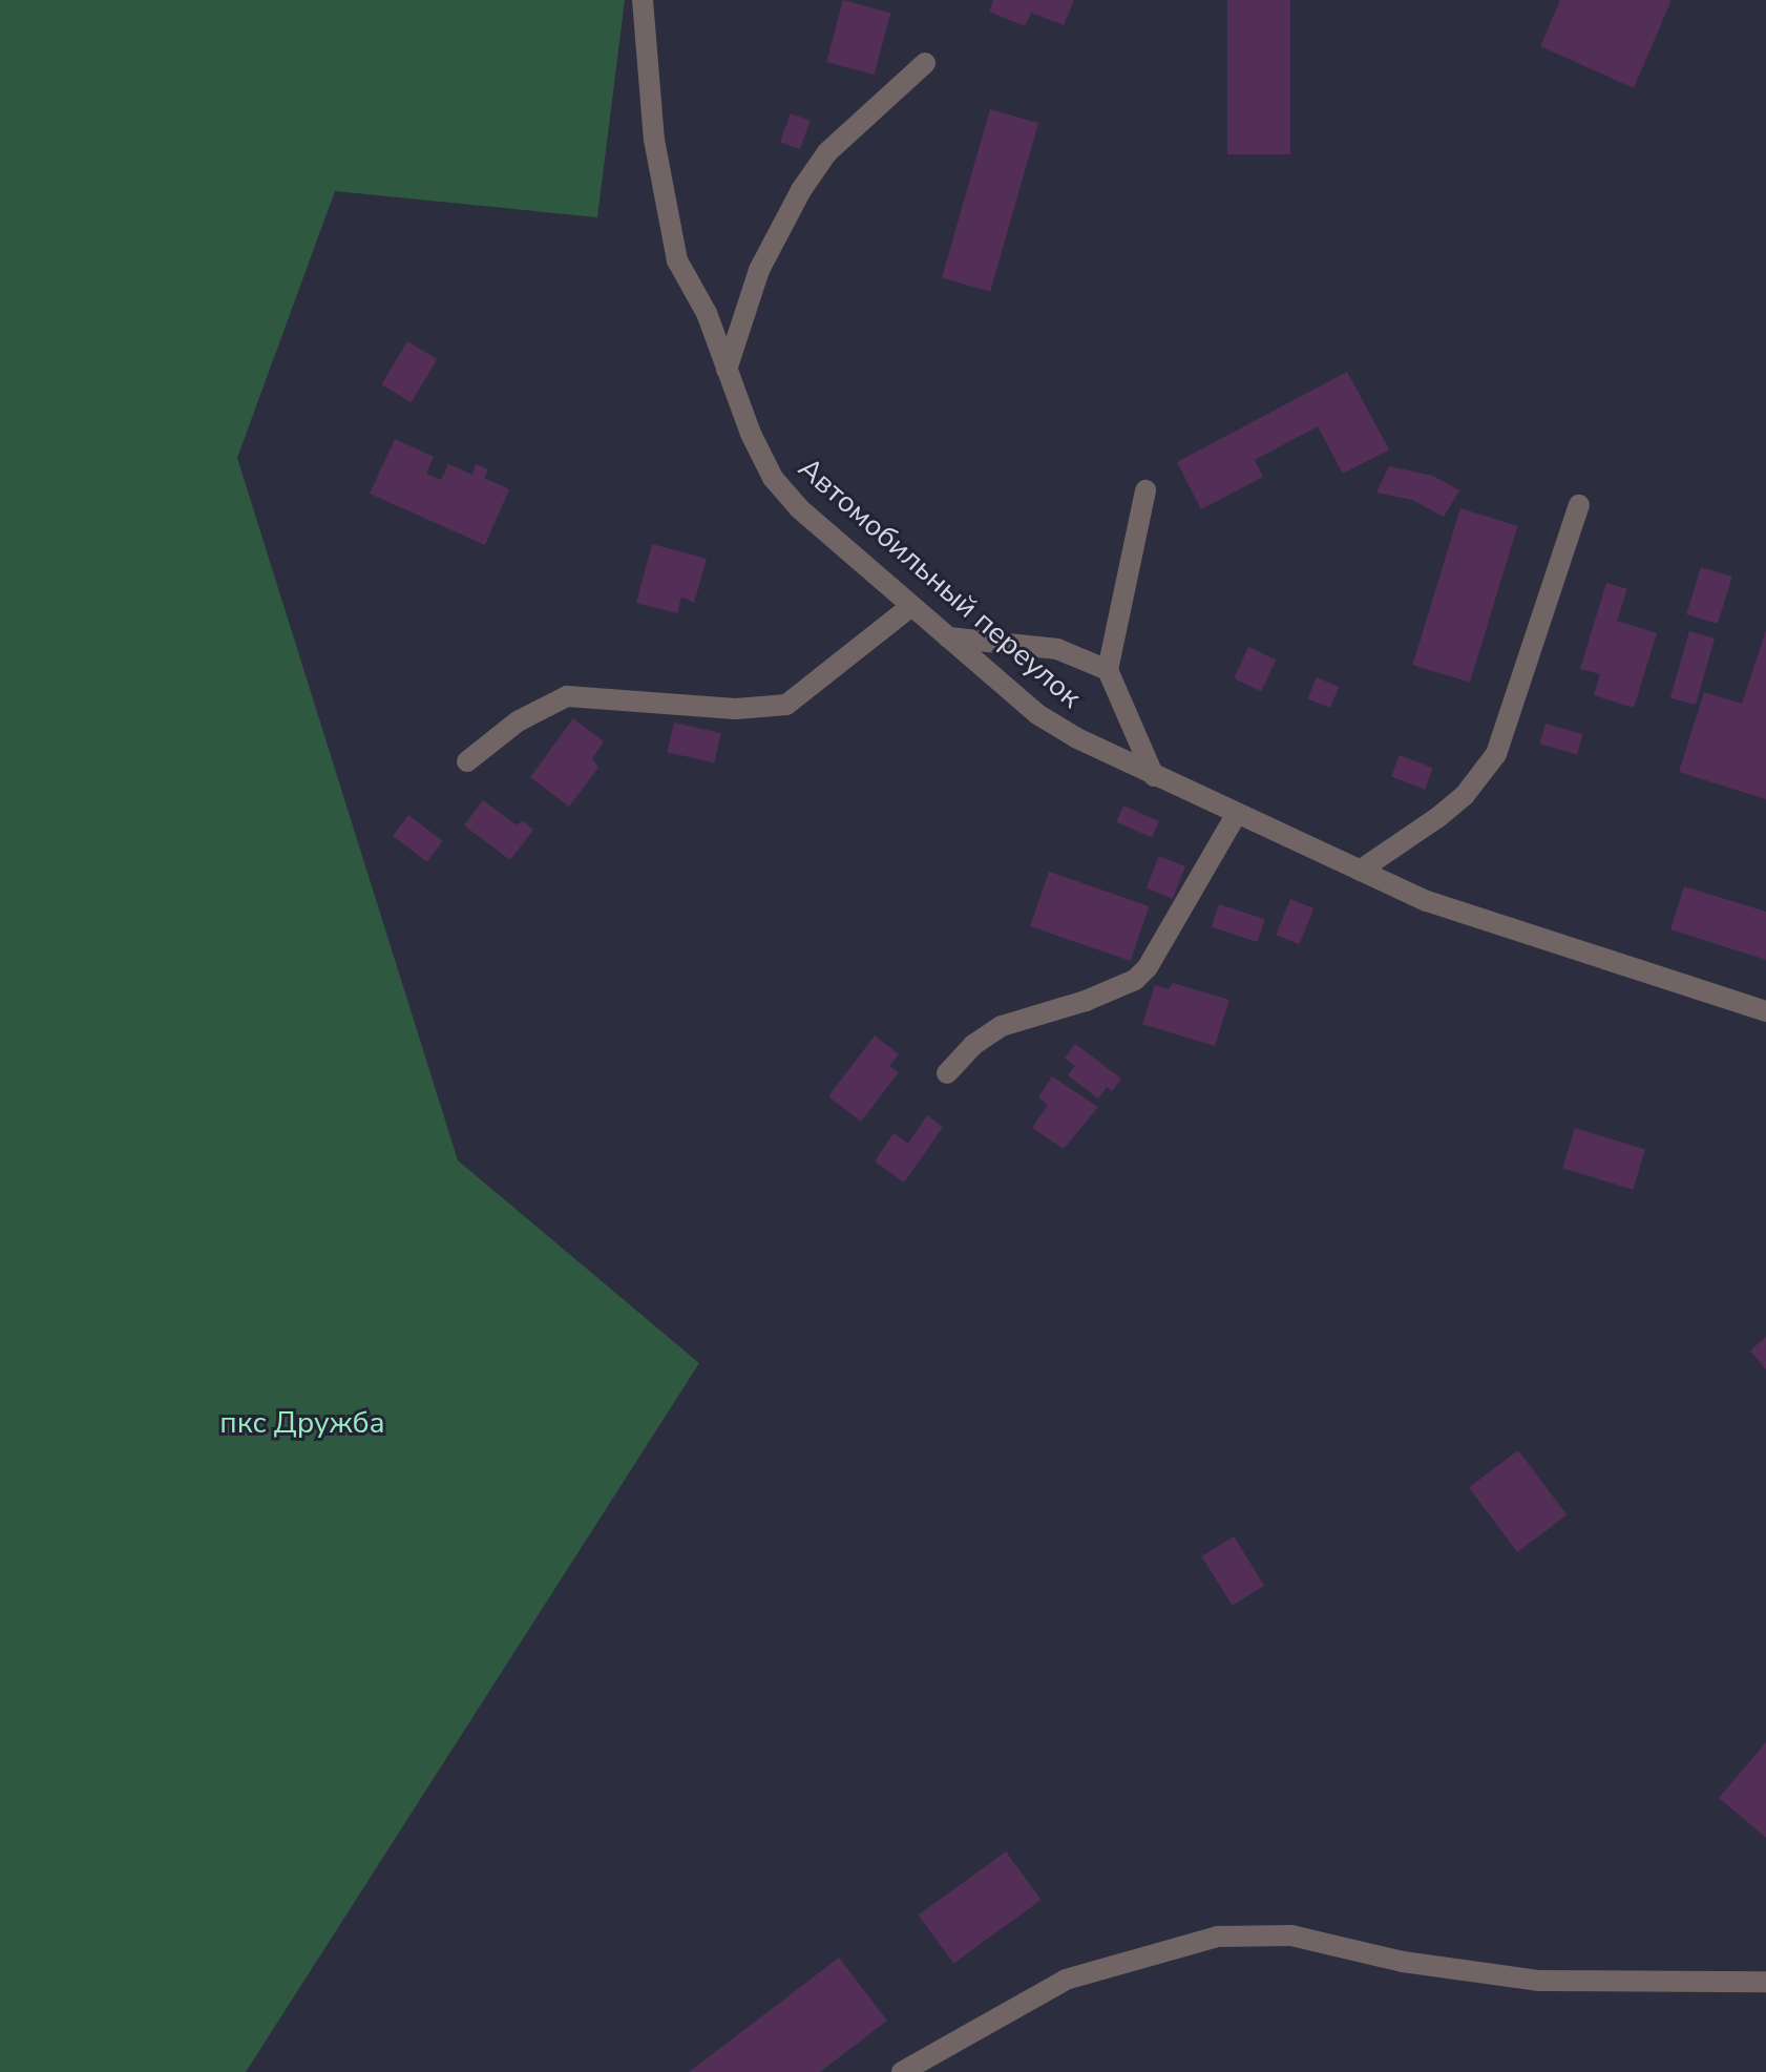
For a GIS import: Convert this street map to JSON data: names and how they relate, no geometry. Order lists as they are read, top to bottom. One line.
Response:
{"streets":{"lane":["Автомобильный переулок"]},"parks":["пкс Дружба"]}
